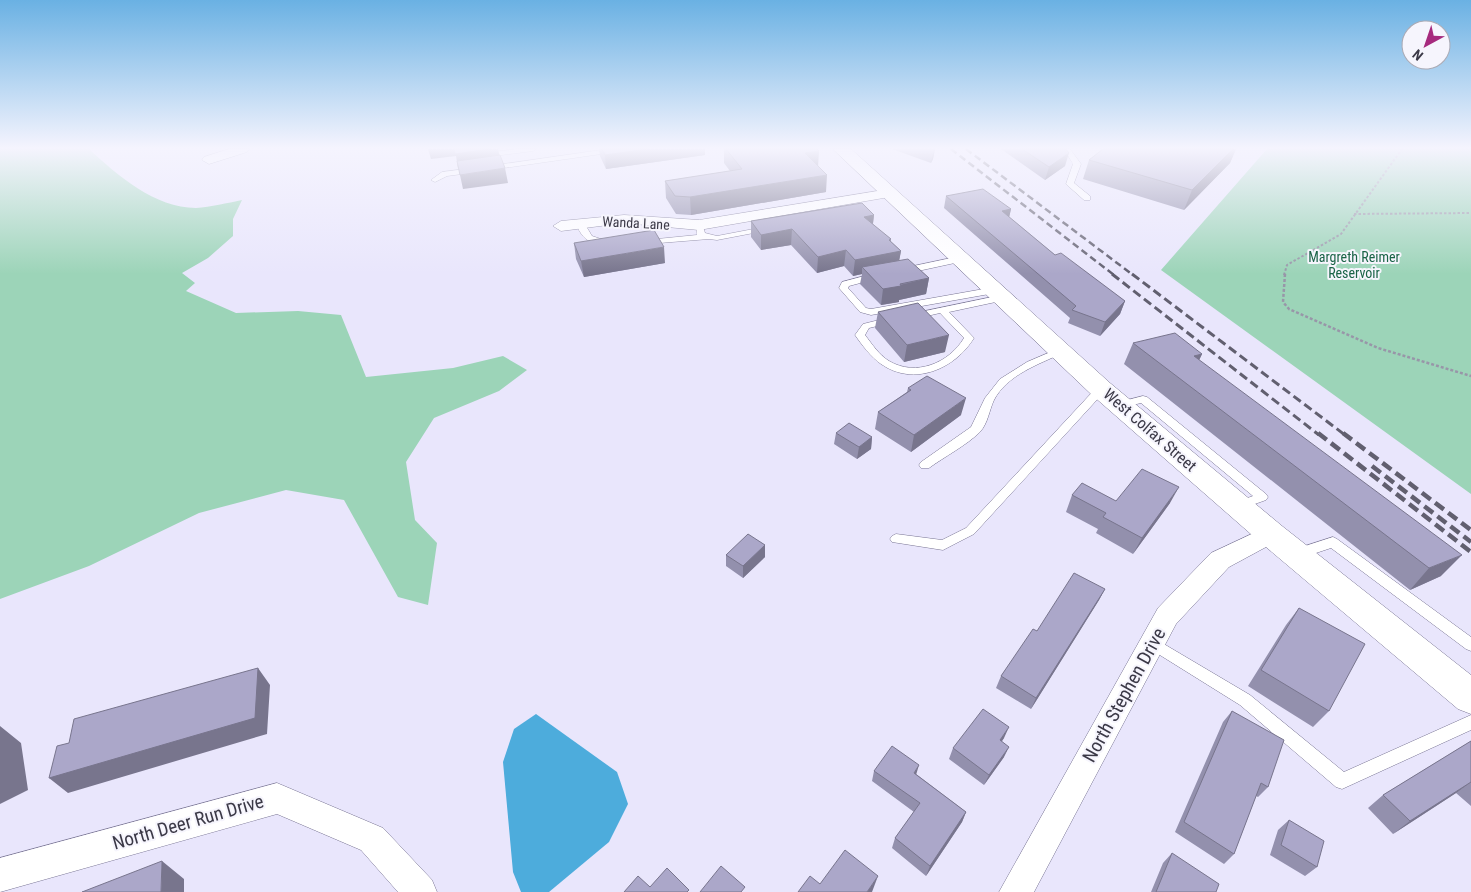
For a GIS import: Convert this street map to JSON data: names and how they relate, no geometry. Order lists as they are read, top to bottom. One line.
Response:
{"streets":{"street":["Wanda Lane","West Colfax Street","North Stephen Drive","North Deer Run Drive"]},"crossings":[["Wanda Lane","West Colfax Street"],["West Colfax Street","North Stephen Drive"]],"parks":["Margreth Reimer Reservoir"],"north":"bottom left"}
